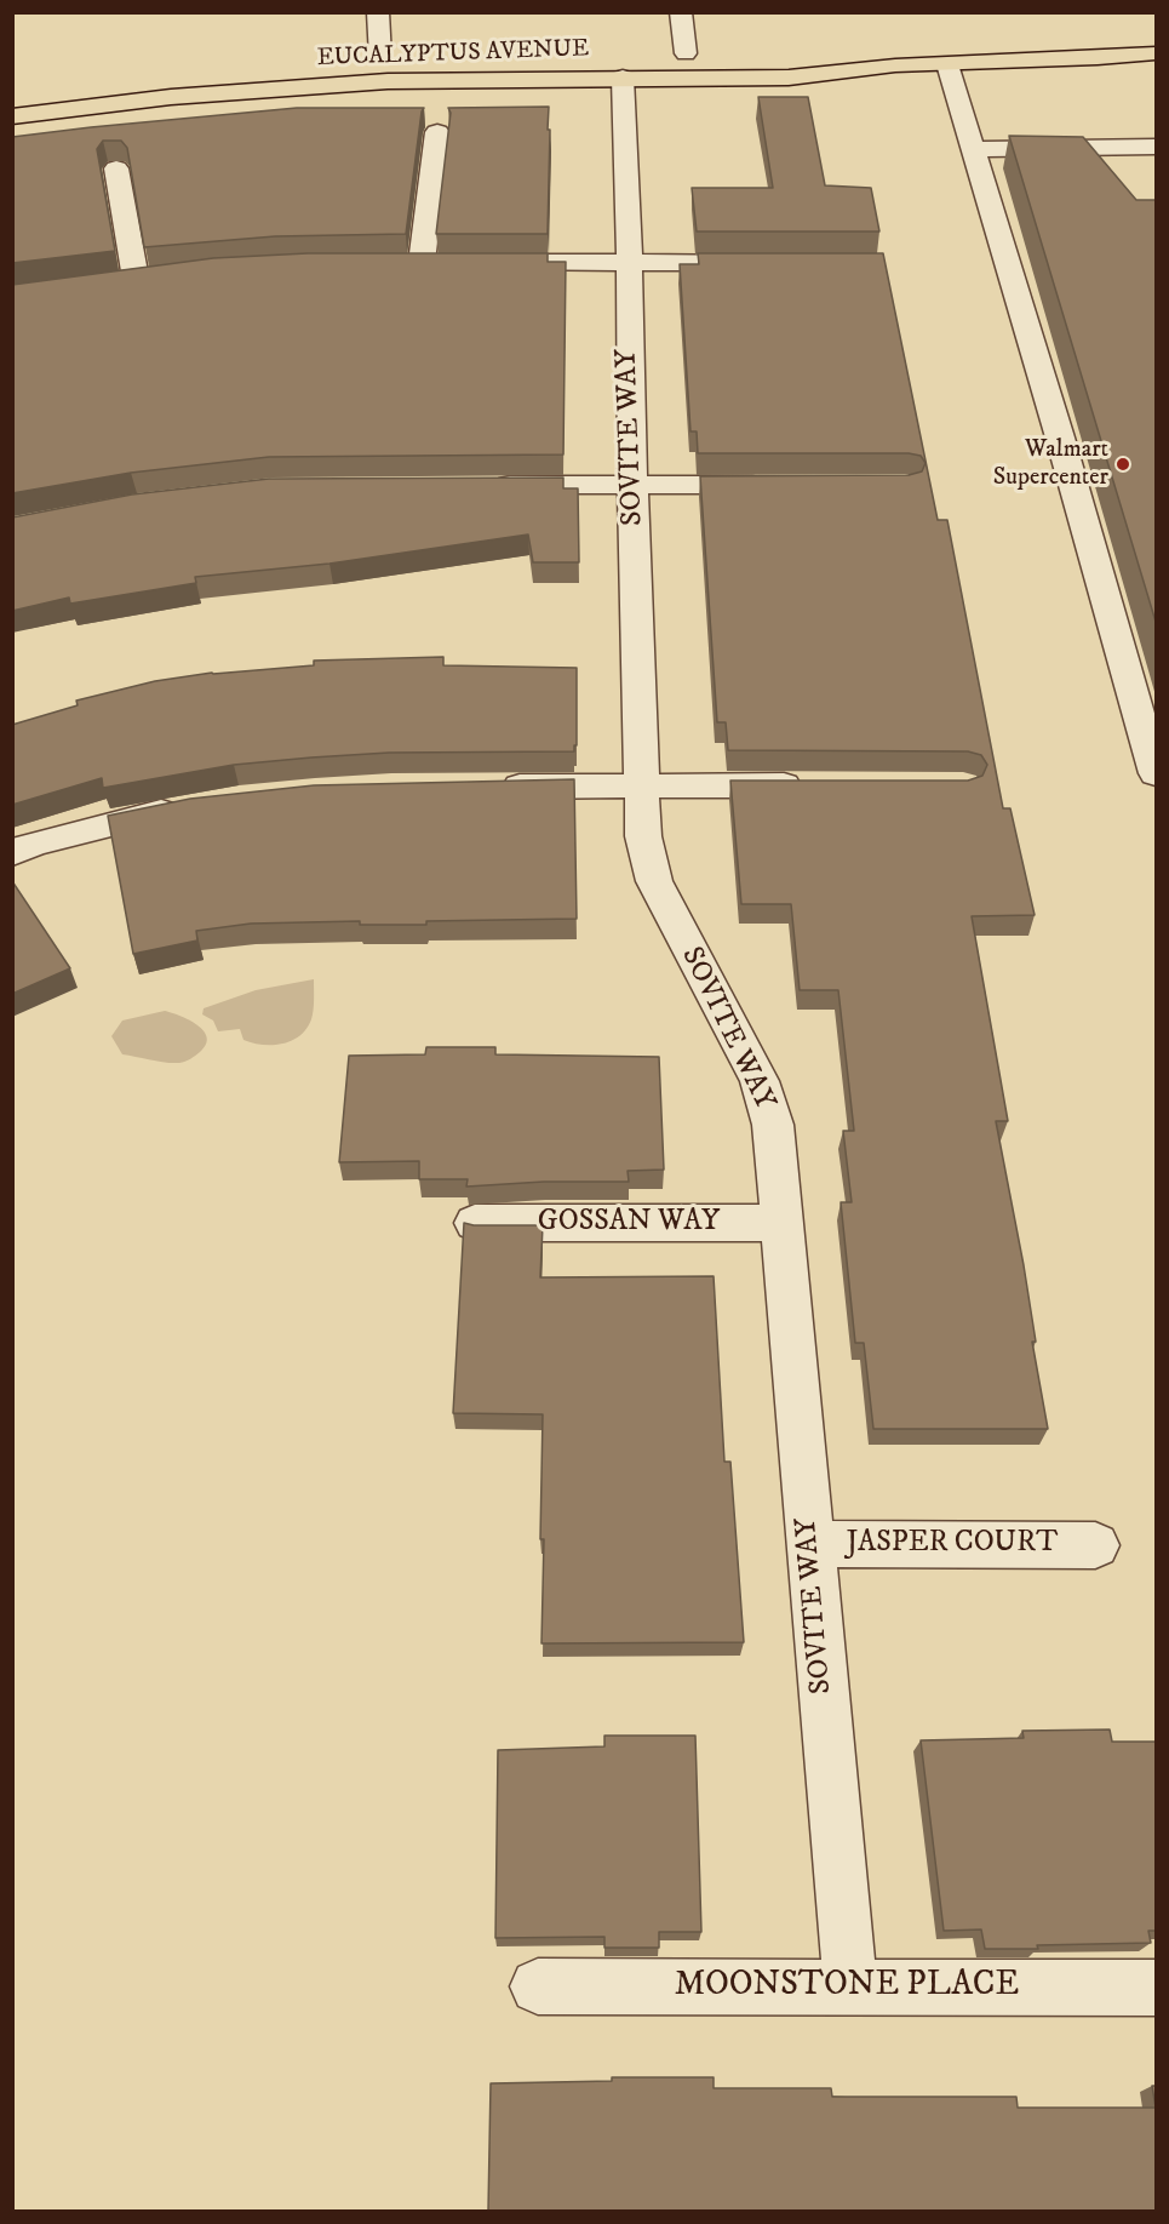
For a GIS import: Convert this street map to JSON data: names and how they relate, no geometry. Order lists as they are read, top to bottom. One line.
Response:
{"streets":{"main road":["EUCALYPTUS AVENUE"],"street":["SOVITE WAY","GOSSAN WAY","JASPER COURT","MOONSTONE PLACE"]},"crossings":[["EUCALYPTUS AVENUE","SOVITE WAY"],["SOVITE WAY","GOSSAN WAY"],["SOVITE WAY","JASPER COURT"],["SOVITE WAY","MOONSTONE PLACE"]],"places":["Walmart Supercenter"]}
